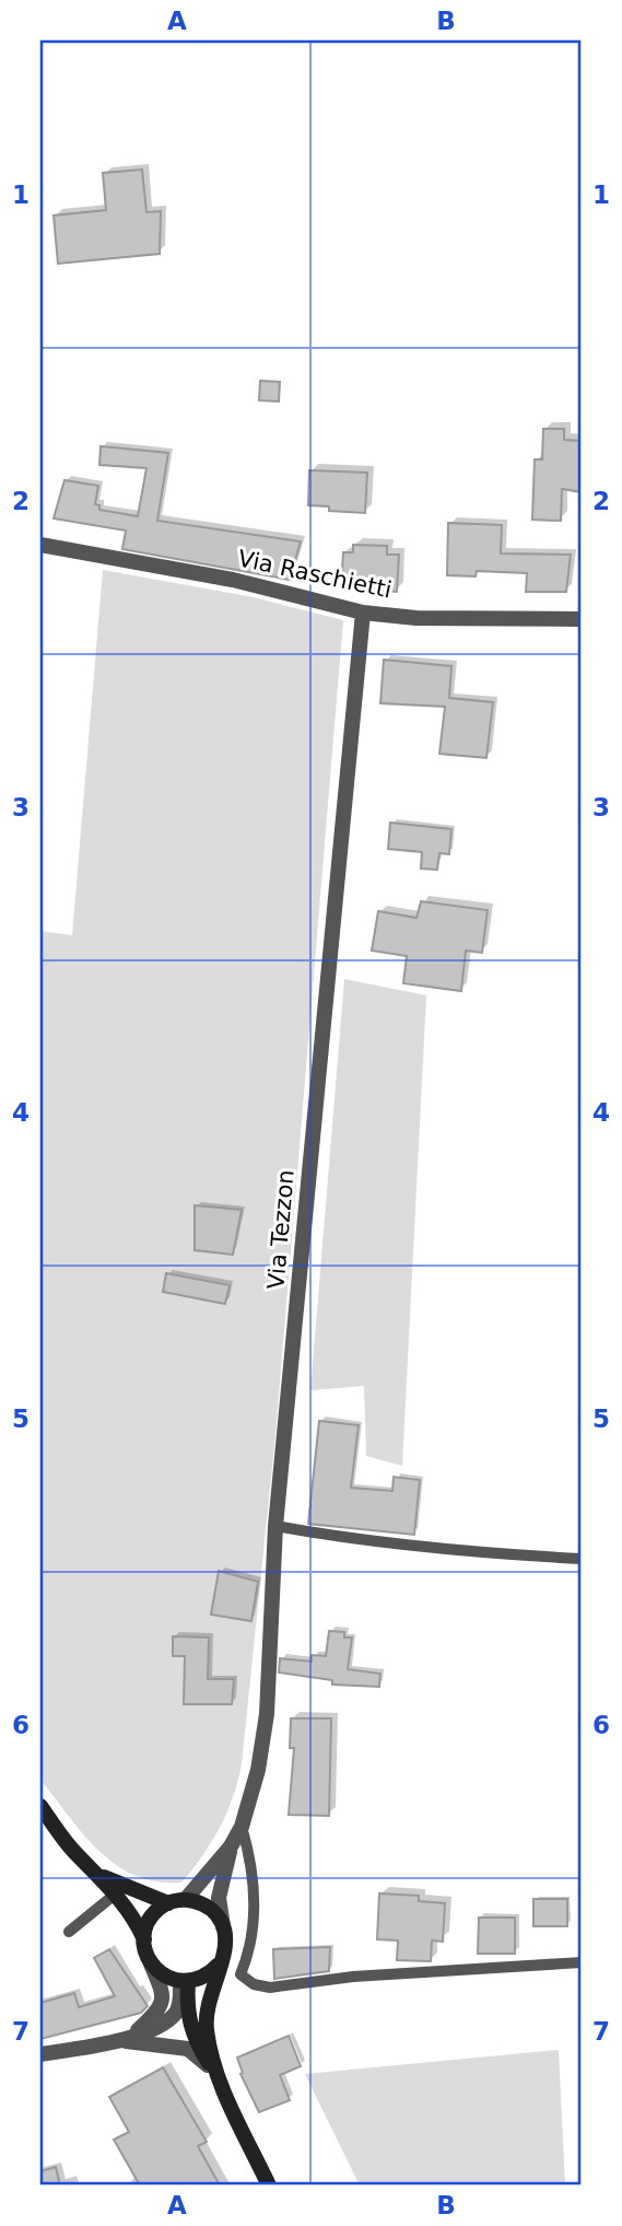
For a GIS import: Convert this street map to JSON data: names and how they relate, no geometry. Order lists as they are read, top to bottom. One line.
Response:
{"streets":{"street":["Via Raschietti","Via Tezzon"]},"crossings":[["Via Raschietti","Via Tezzon"]],"grid":{"columns":["A","B"],"rows":["1","2","3","4","5","6","7"]}}
